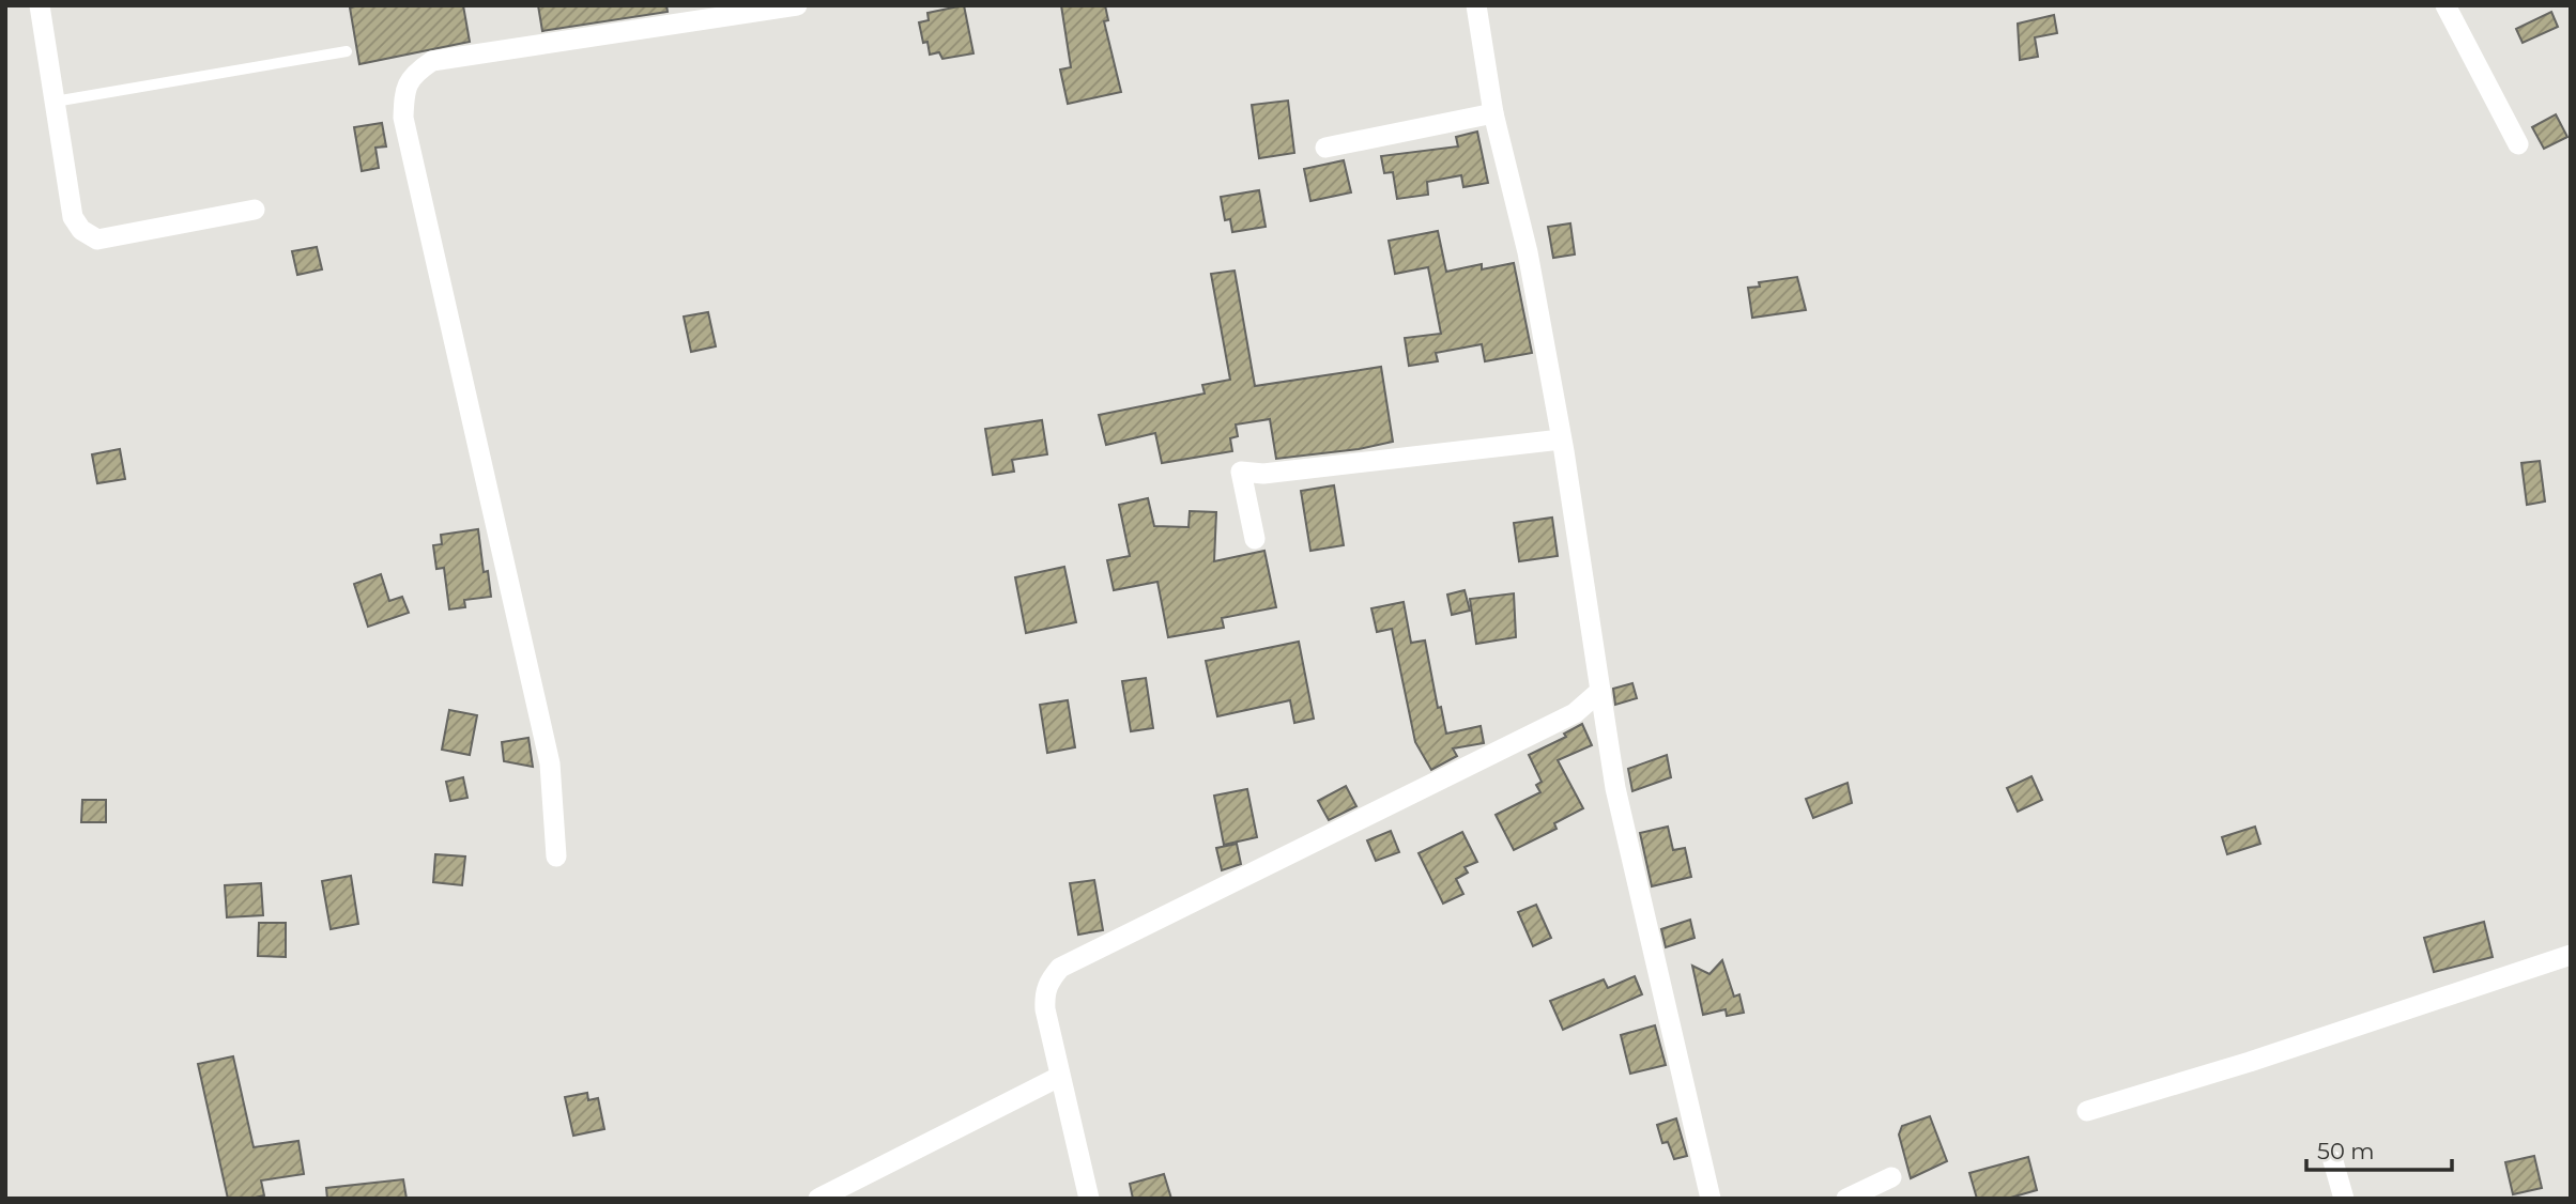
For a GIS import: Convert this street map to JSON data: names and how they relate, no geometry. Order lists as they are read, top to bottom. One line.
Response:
{"scale_bar":"50 m"}
